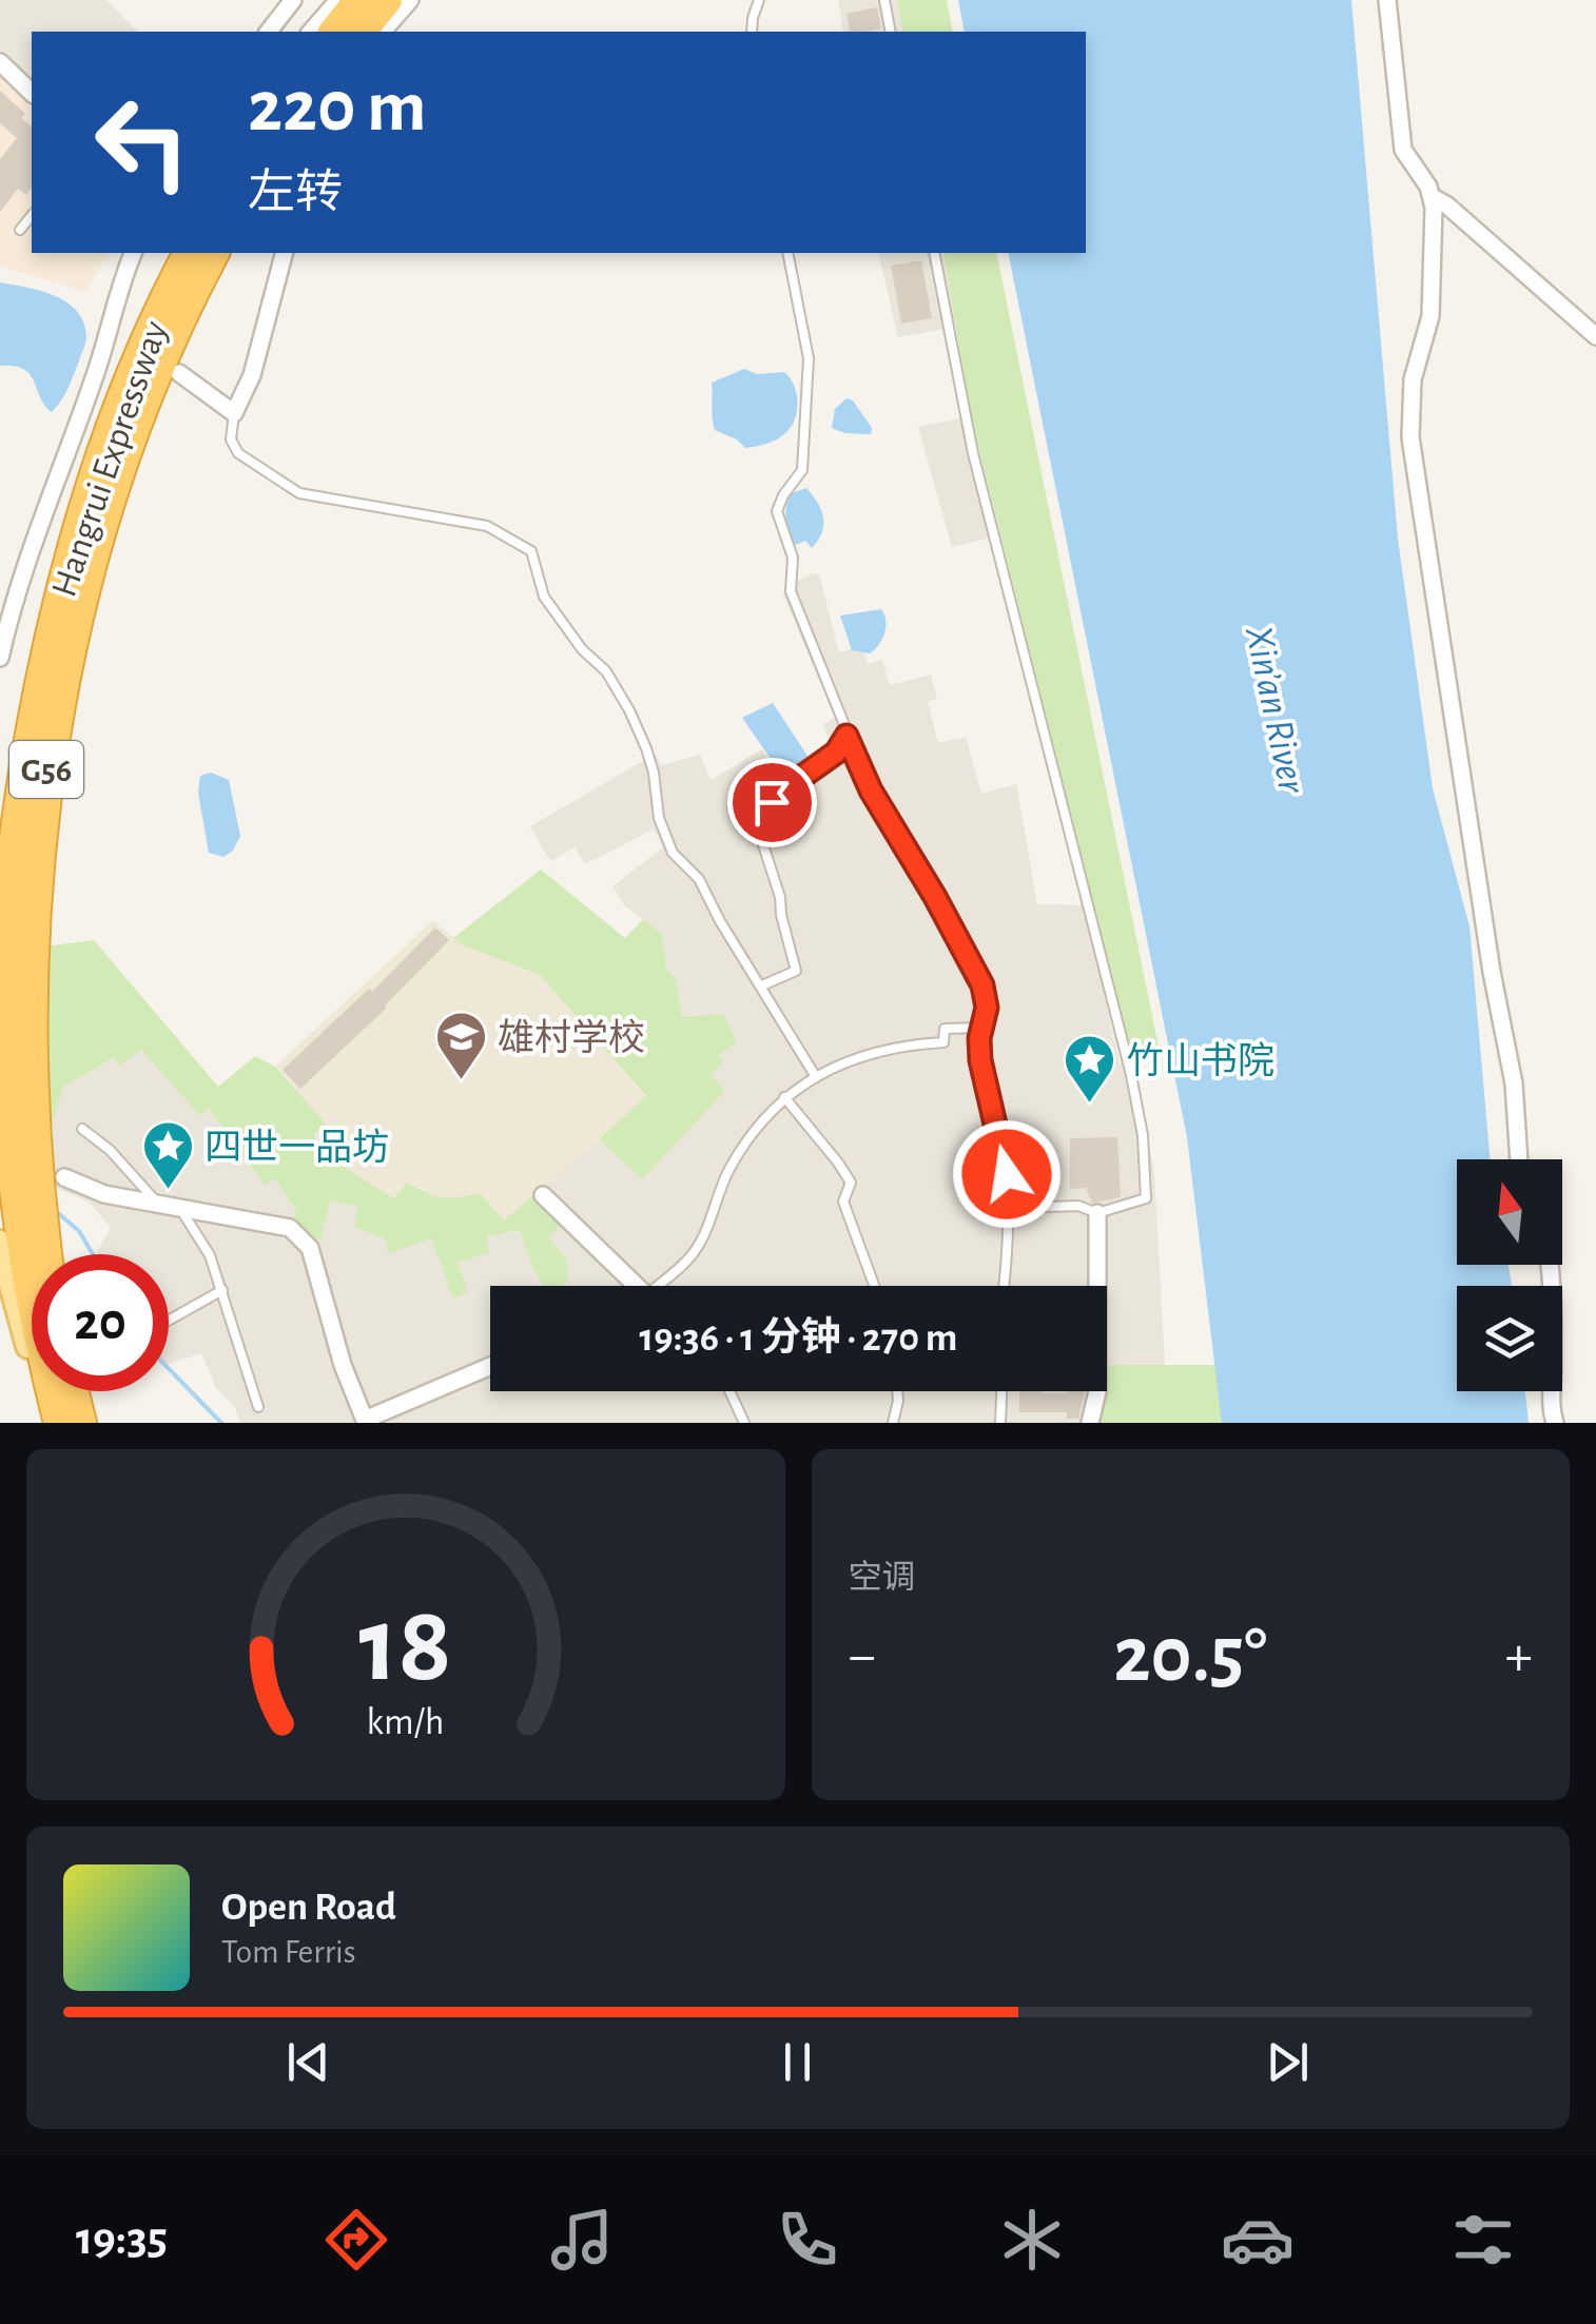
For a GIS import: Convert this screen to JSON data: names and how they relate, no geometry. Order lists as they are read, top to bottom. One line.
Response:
{"streets":{"highway":["Hangrui Expressway","G56"]},"water":["Xin’an River"],"places":{"school or university":["雄村学校"],"place":["竹山书院","四世一品坊"]},"north":"top","page":{"turn":["220 m","左转"],"limit":"20","trip":"19:36 · 1 分钟 · 270 m","tile":"空调","heat":["−","20.5°","+"],"song":["Open Road","Tom Ferris"],"tabs":"19:35","gauge":["18","km/h"]}}
